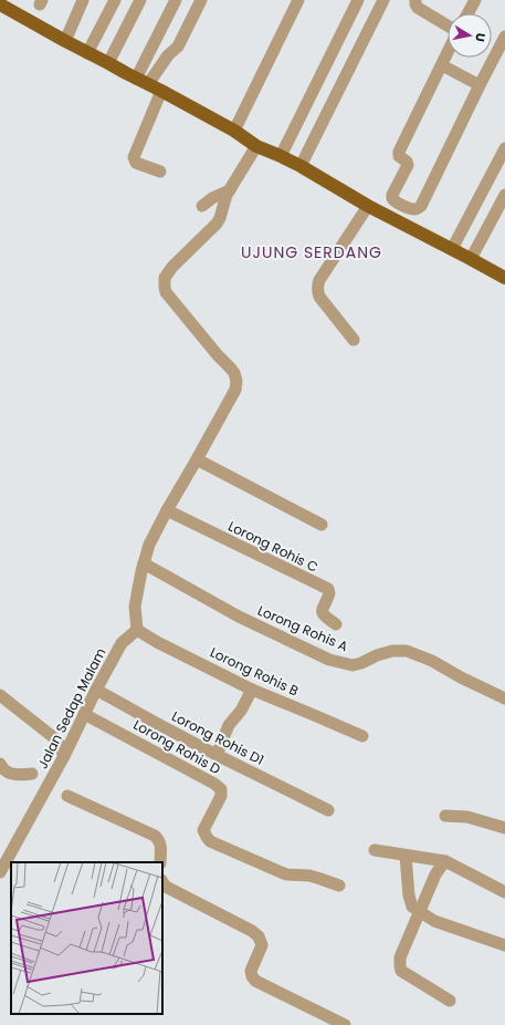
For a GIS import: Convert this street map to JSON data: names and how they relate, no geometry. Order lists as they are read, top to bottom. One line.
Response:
{"streets":{"street":["Lorong Rohis C","Lorong Rohis A","Lorong Rohis B","Jalan Sedap Malam","Lorong Rohis D1","Lorong Rohis D"]},"crossings":[["Lorong Rohis B","Jalan Sedap Malam"],["Jalan Sedap Malam","Lorong Rohis D1"],["Jalan Sedap Malam","Lorong Rohis D"]],"districts":["UJUNG SERDANG"],"north":"right"}
